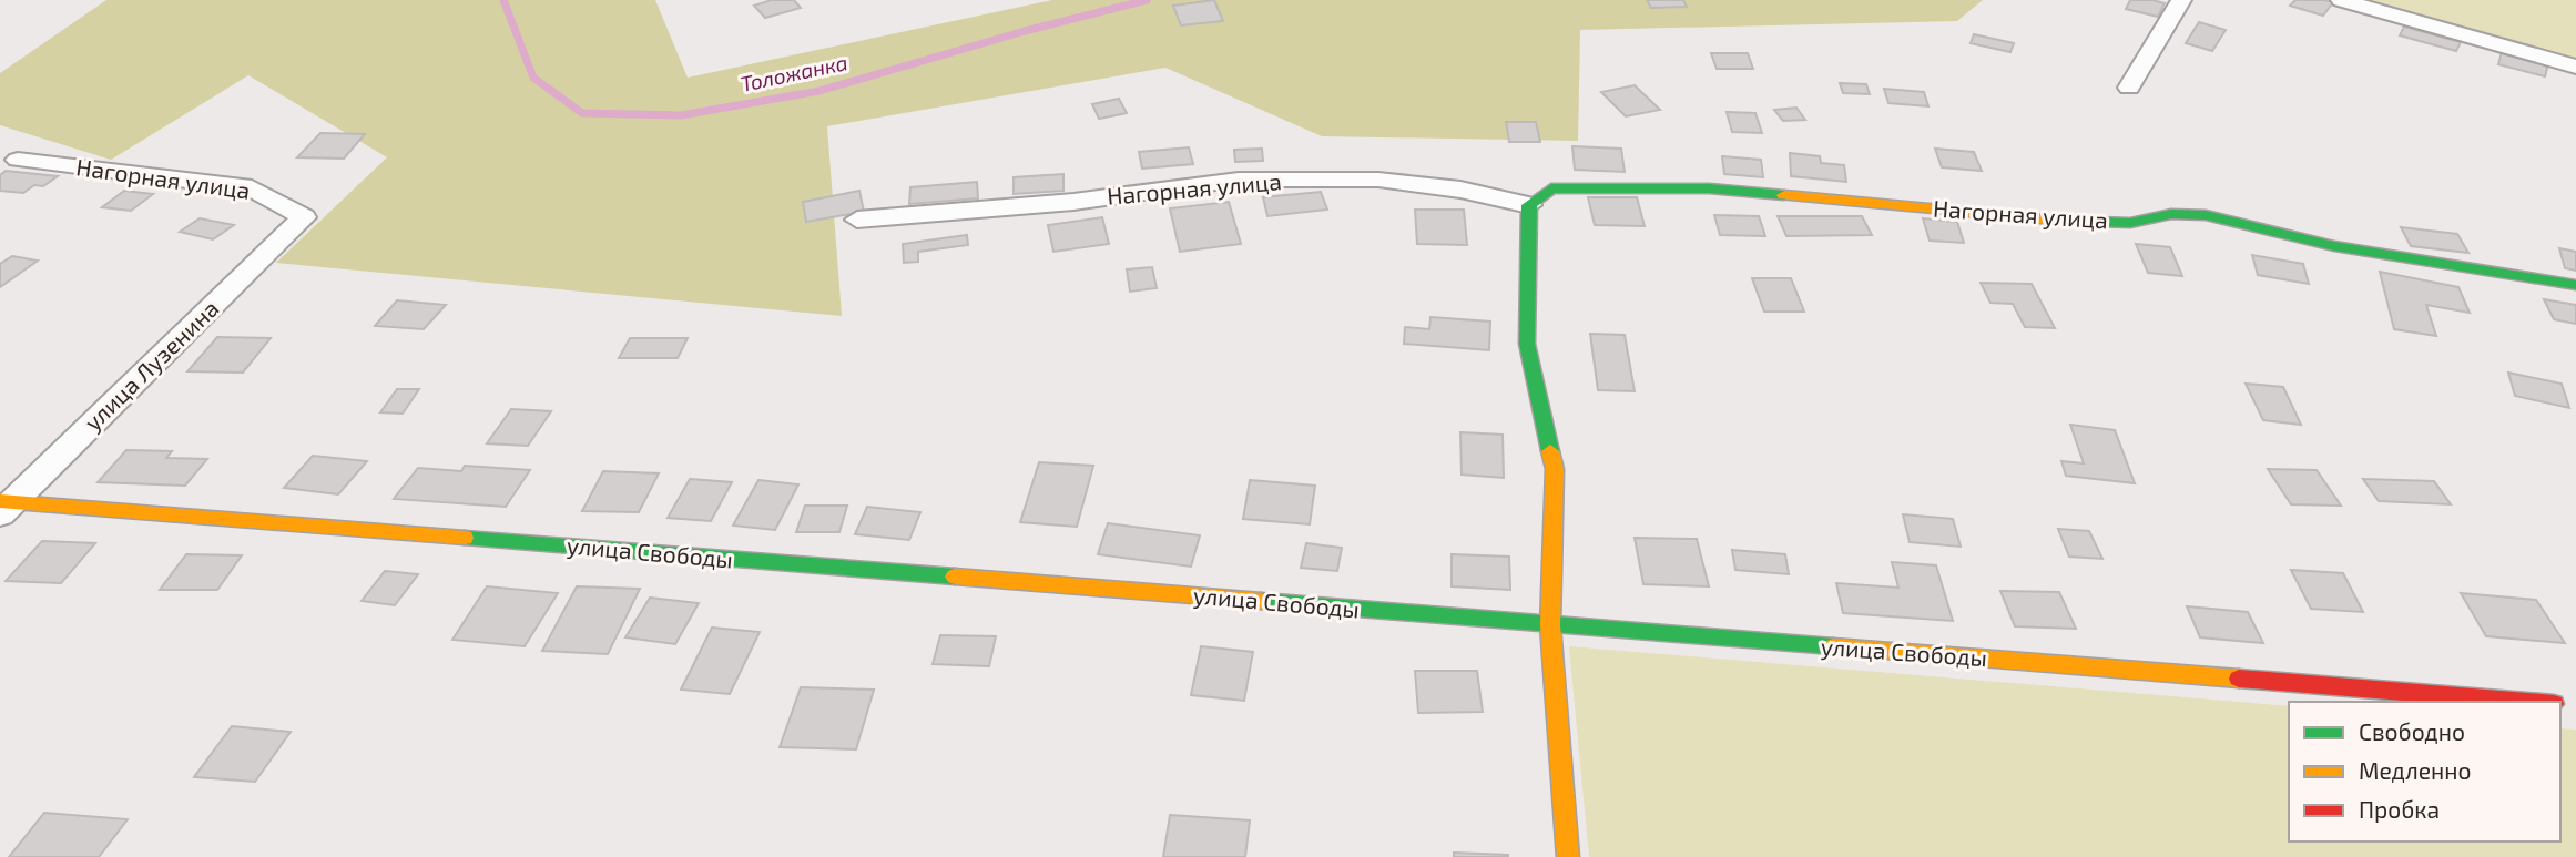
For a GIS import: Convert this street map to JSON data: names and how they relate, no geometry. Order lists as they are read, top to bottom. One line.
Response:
{"streets":{"street":["Нагорная улица","улица Лузенина","улица Свободы"]},"crossings":[["Нагорная улица","улица Лузенина"],["улица Лузенина","улица Свободы"]],"water":["Толожанка"],"legend":["Свободно","Медленно","Пробка"]}
